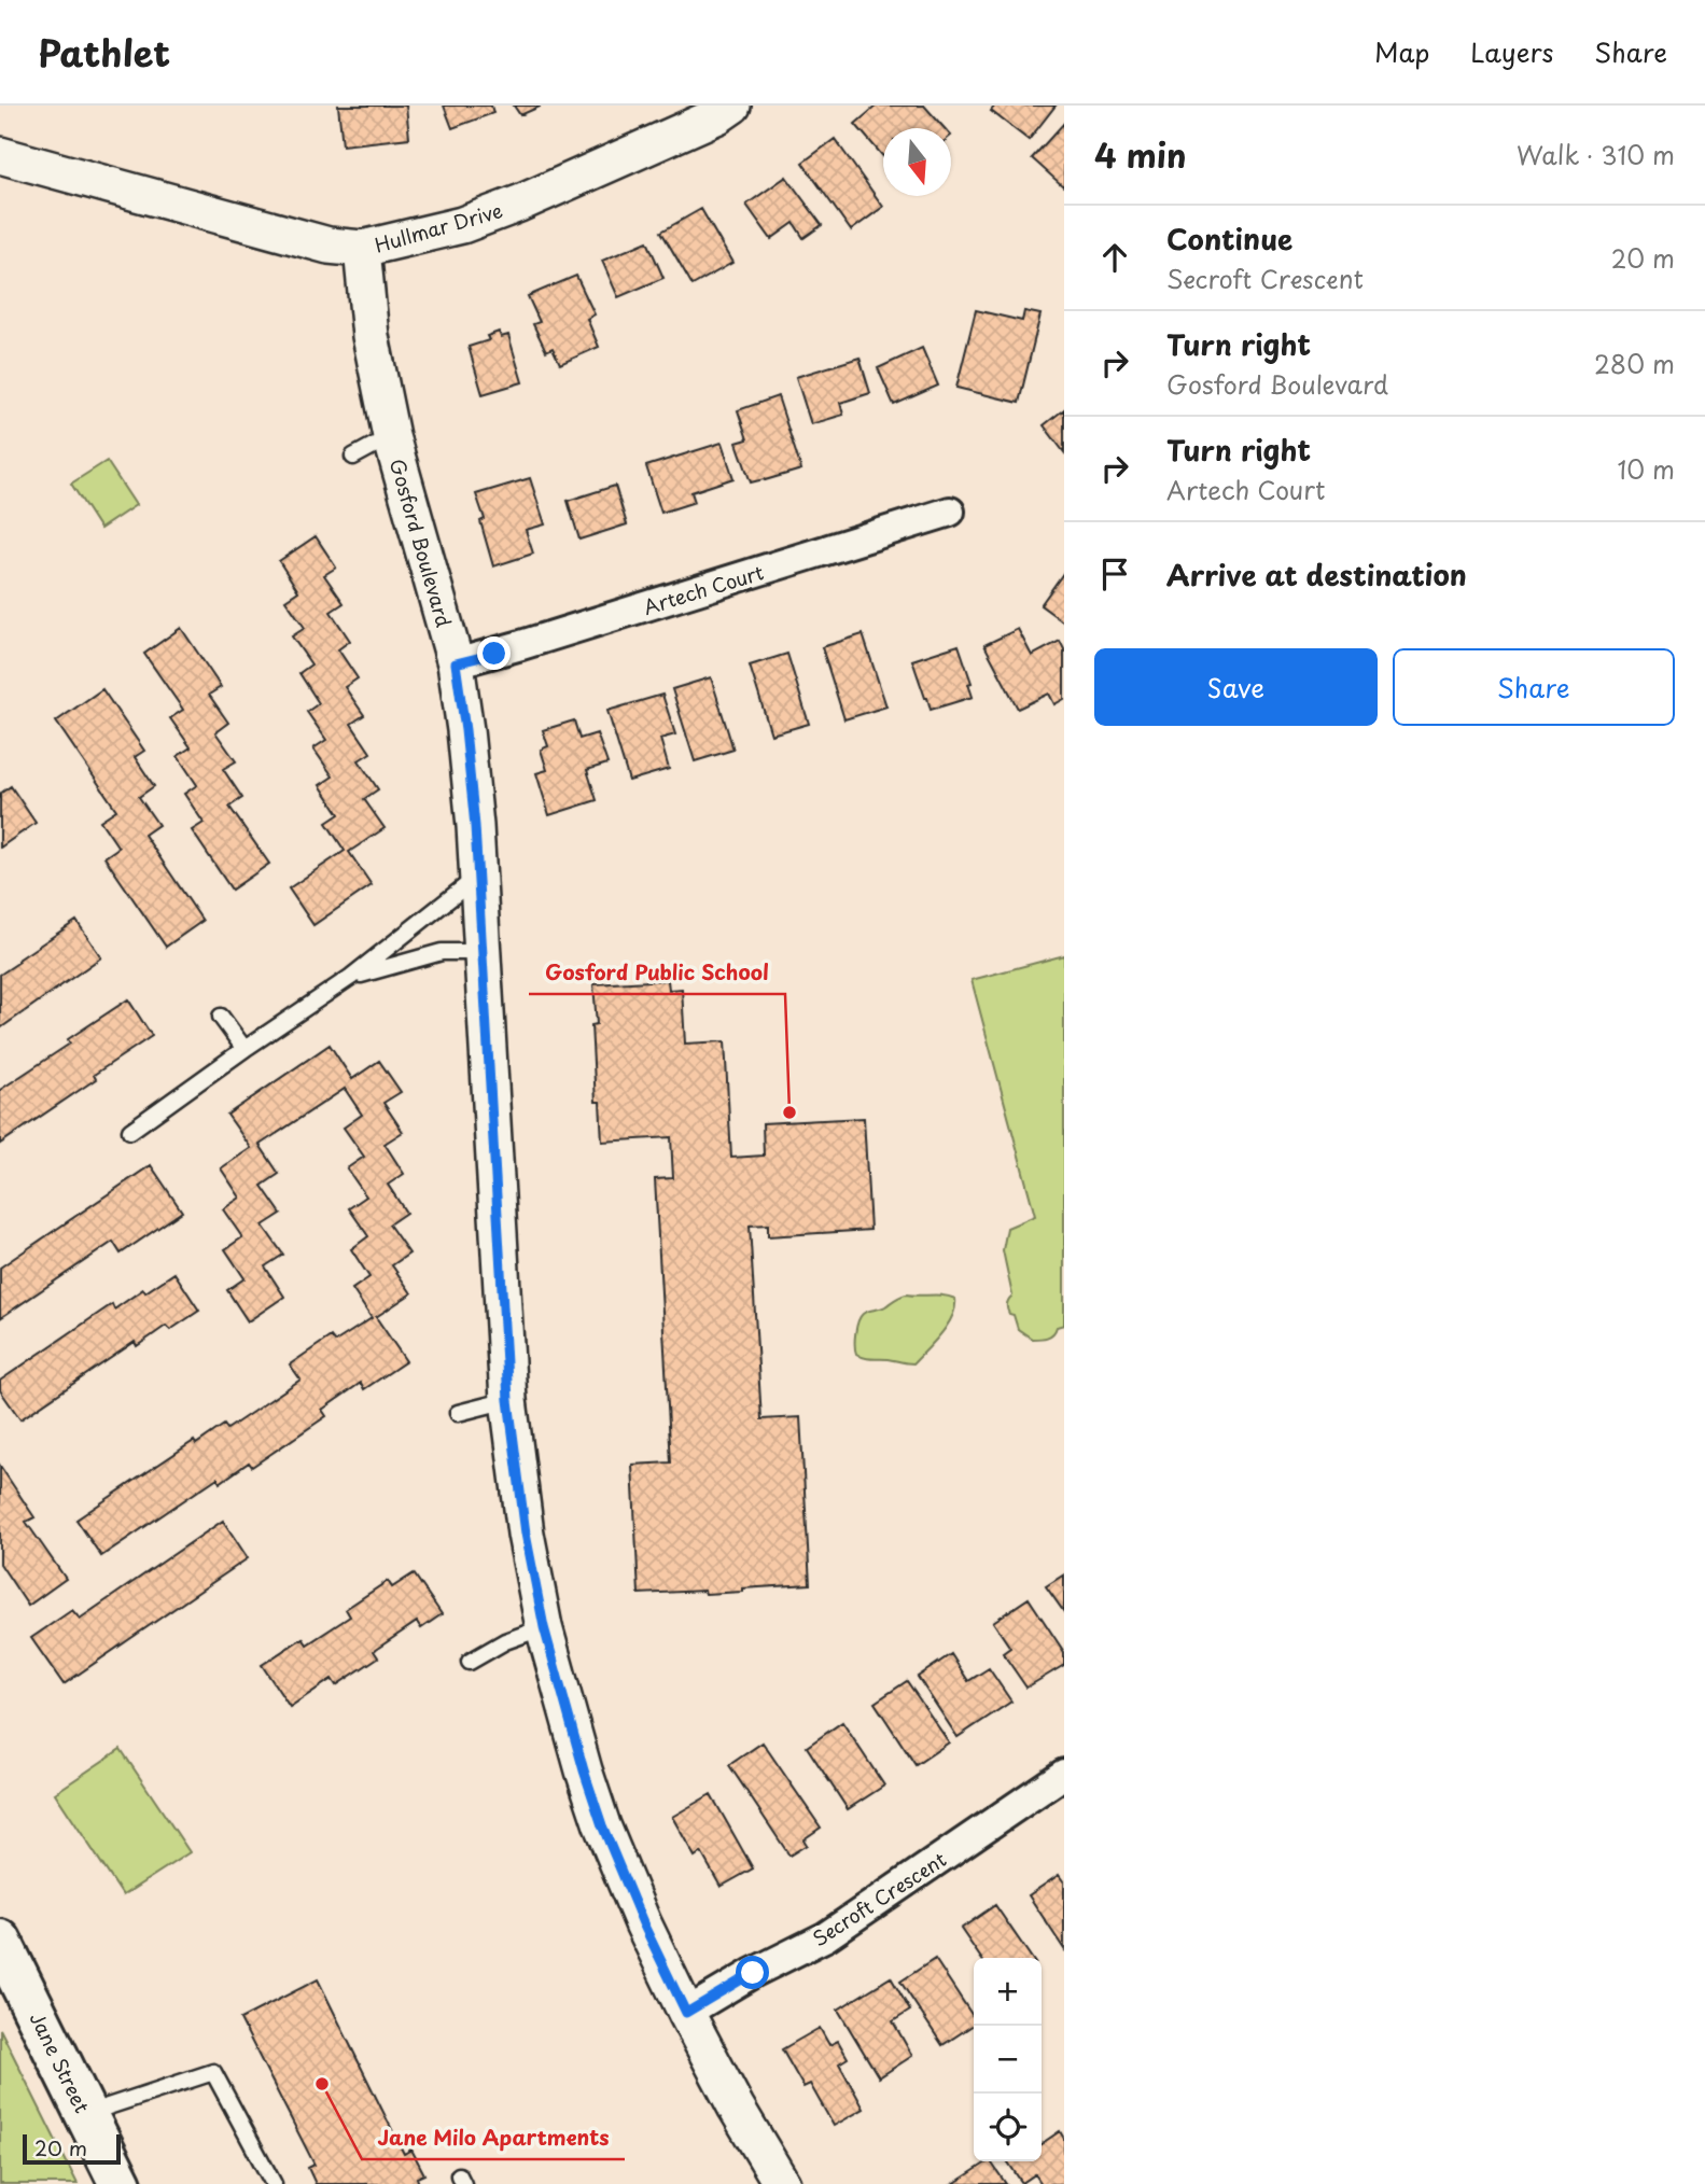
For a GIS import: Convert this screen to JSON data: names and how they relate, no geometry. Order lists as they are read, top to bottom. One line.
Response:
{"streets":{"main road":["Jane Street"],"street":["Hullmar Drive","Gosford Boulevard","Artech Court","Secroft Crescent"]},"crossings":[["Hullmar Drive","Gosford Boulevard"],["Gosford Boulevard","Artech Court"],["Gosford Boulevard","Secroft Crescent"]],"places":["Gosford Public School","Jane Milo Apartments"],"scale_bar":"20 m","north":"bottom","page":{"header":"Pathlet","nav":["Map","Layers","Share"],"heading":["4 min","Walk · 310 m"],"list":[["Continue","Secroft Crescent","20 m"],["Turn right","Gosford Boulevard","280 m"],["Turn right","Artech Court","10 m"],"Arrive at destination"],"buttons":["Save","Share"],"map_buttons":["+","−"],"scale":"20 m"}}
